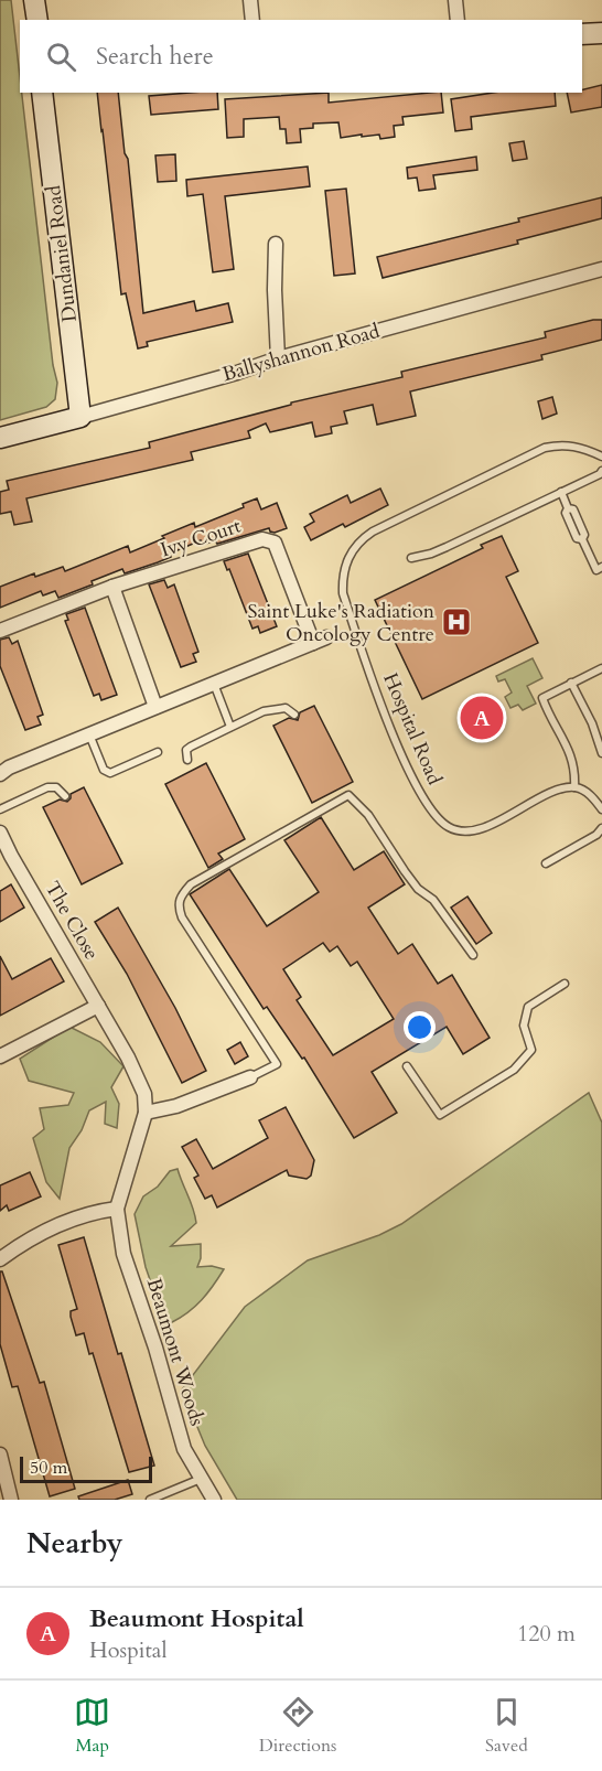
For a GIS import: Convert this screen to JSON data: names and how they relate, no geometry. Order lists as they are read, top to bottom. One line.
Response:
{"streets":{"street":["Dundaniel Road","Ballyshannon Road","Ivy Court","The Close","Beaumont Woods"],"lane":["Hospital Road"]},"crossings":[["Dundaniel Road","Ballyshannon Road"],["The Close","Beaumont Woods"]],"places":{"hospital":["Saint Luke's Radiation Oncology Centre"]},"scale_bar":"50 m","page":{"search":"Search here","pins":"A","scale":"50 m","heading":"Nearby","list":[{"mark":"A","name":"Beaumont Hospital","note":"Hospital","value":"120 m"}],"nav":["Map","Directions","Saved"]}}
